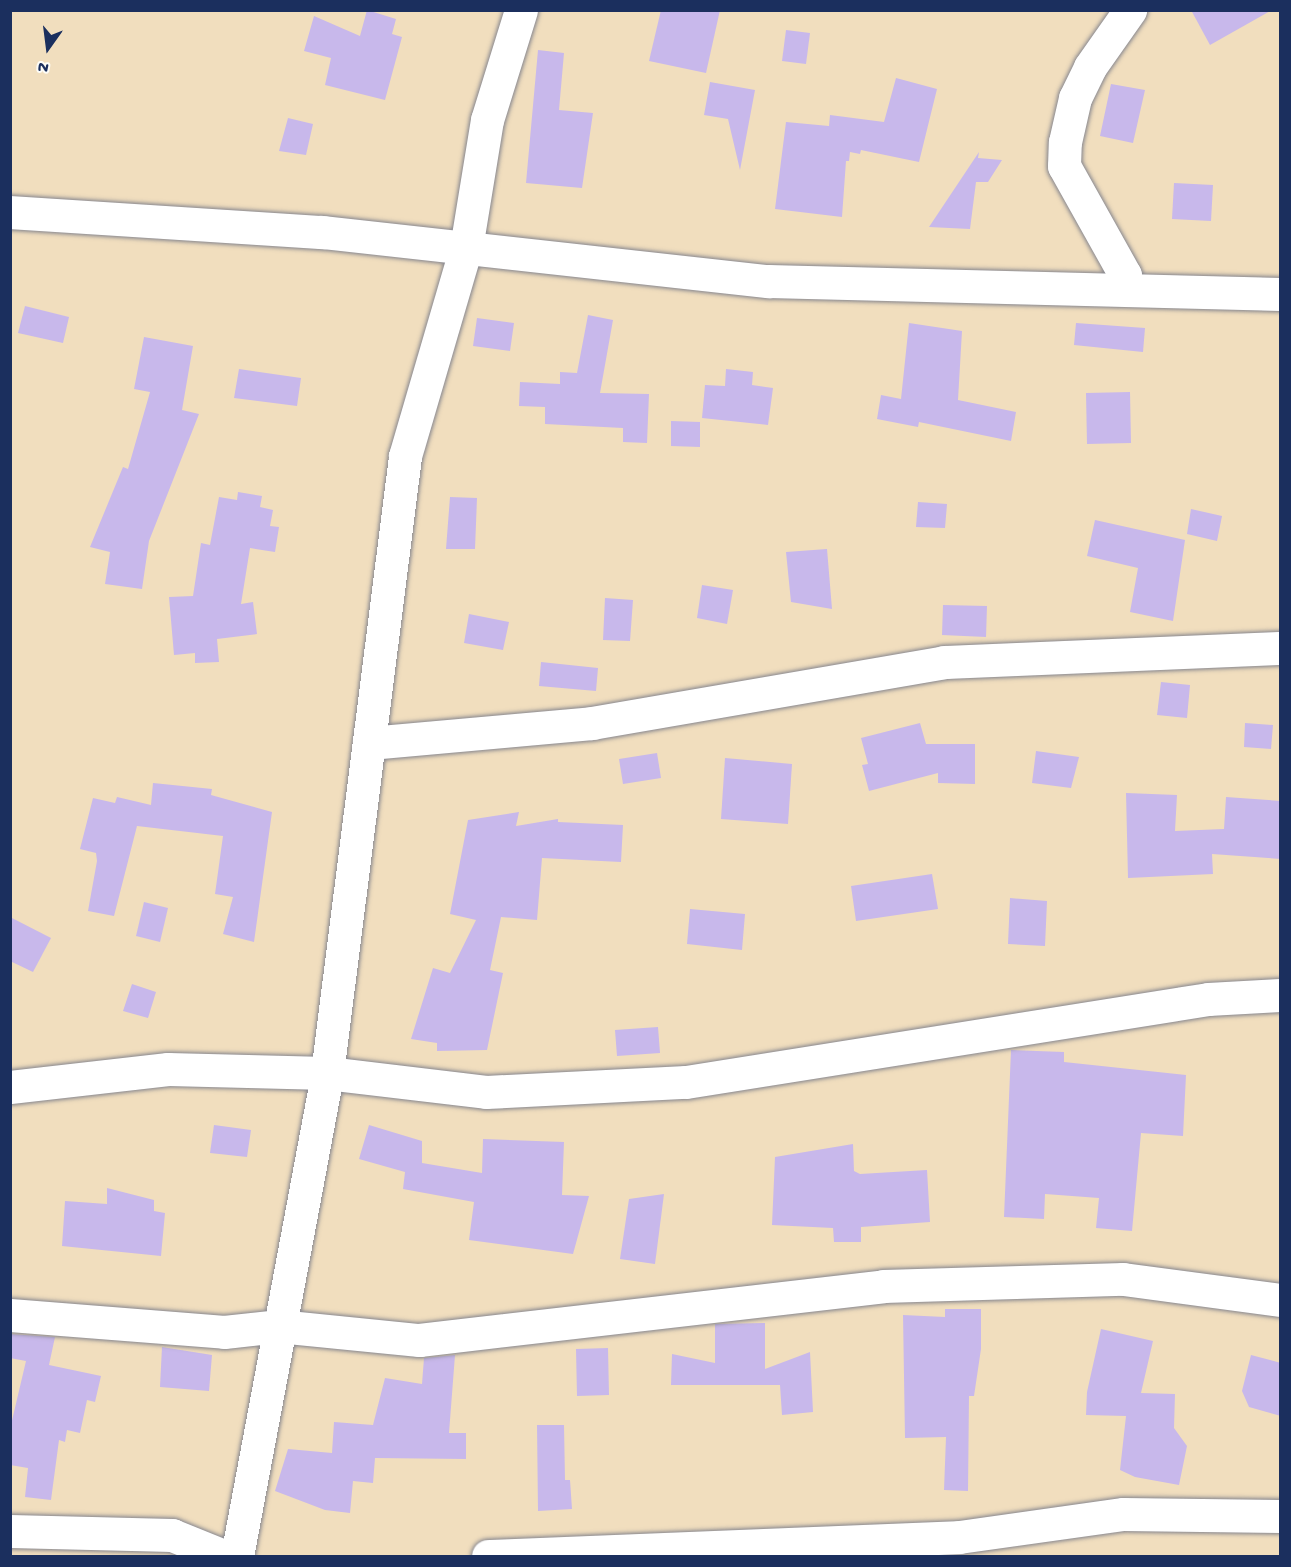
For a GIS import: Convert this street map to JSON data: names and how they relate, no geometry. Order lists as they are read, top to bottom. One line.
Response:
{"north":"bottom"}
